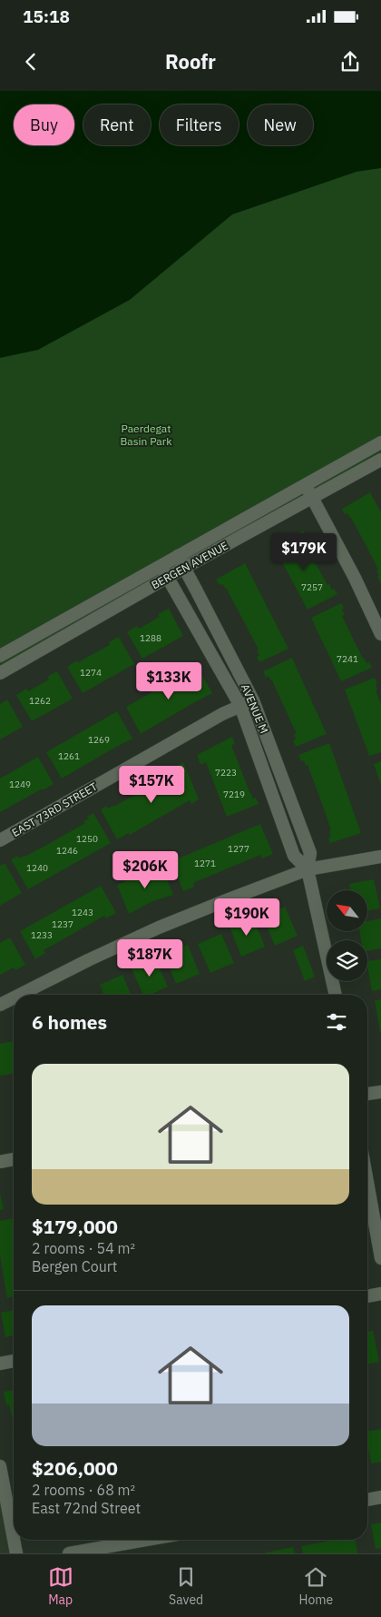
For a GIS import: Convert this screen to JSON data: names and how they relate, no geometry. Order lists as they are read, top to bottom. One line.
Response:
{"streets":{"street":["BERGEN AVENUE","AVENUE M","EAST 73RD STREET"]},"crossings":[["BERGEN AVENUE","AVENUE M"],["AVENUE M","EAST 73RD STREET"]],"parks":["Paerdegat Basin Park"],"house_numbers":["7257","1288","7241","1274","1262","1269","1261","7223","1249","7219","1250","1277","1246","1271","1240","1243","1237","1233"],"north":"top left","page":{"status":"15:18","header":"Roofr","chip":["Buy","Rent","Filters","New"],"price":["$179K","$133K","$157K","$206K","$190K","$187K"],"heading":"6 homes","list":[{"name":"$179,000","note":"2 rooms · 54 m² · Bergen Court"},{"name":"$206,000","note":"2 rooms · 68 m² · East 72nd Street"}],"tabs":["Map","Saved","Home"]}}
